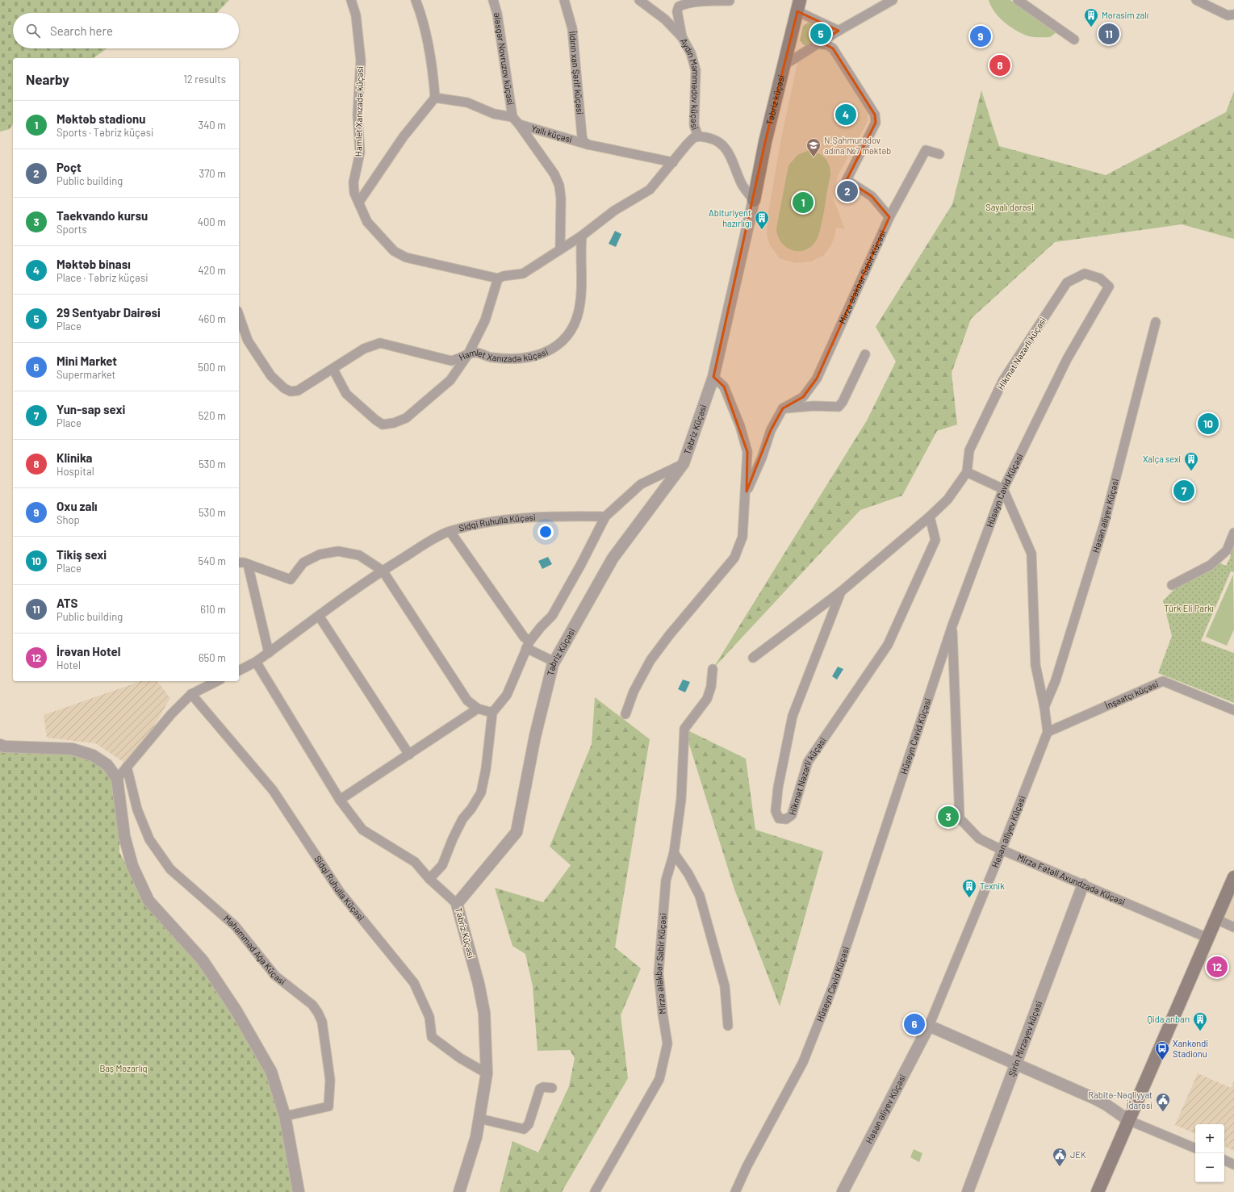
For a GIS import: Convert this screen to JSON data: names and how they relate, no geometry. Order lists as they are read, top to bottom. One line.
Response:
{"streets":{"main road":["Təbriz küçəsi"],"street":["Ələsgər Novruzov küçəsi","İldırın xan Şərif küçəsi","Aydın Məmmədov küçəsi","Hamlet Xanızadə küçəsi","Yallı küçəsi","Mirzə Ələkbər Sabir Küçəsi","Hikmət Nəzərli küçəsi","Təbriz Küçəsi","Hüseyn Cavid Küçəsi","Həsən Əliyev Küçəsi","Sidqi Ruhulla Küçəsi","İnşaatçı küçəsi","Mirzə Fətəli Axundzadə Küçəsi","Məhəmməd Ağa Küçəsi","Şirin Mirzəyev küçəsi"]},"crossings":[["İldırın xan Şərif küçəsi","Yallı küçəsi"],["Aydın Məmmədov küçəsi","Təbriz küçəsi"],["Aydın Məmmədov küçəsi","Hamlet Xanızadə küçəsi"],["Aydın Məmmədov küçəsi","Təbriz Küçəsi"],["Təbriz küçəsi","Təbriz Küçəsi"],["Hamlet Xanızadə küçəsi","Yallı küçəsi"],["Hikmət Nəzərli küçəsi","Hüseyn Cavid Küçəsi"],["Təbriz Küçəsi","Sidqi Ruhulla Küçəsi"],["Hüseyn Cavid Küçəsi","Həsən Əliyev Küçəsi"],["Hüseyn Cavid Küçəsi","Mirzə Fətəli Axundzadə Küçəsi"],["Həsən Əliyev Küçəsi","İnşaatçı küçəsi"],["Həsən Əliyev Küçəsi","Mirzə Fətəli Axundzadə Küçəsi"],["Mirzə Fətəli Axundzadə Küçəsi","Şirin Mirzəyev küçəsi"]],"parks":["Sayalı dərəsi","Türk Eli Parkı","Baş Məzarlıq"],"places":{"building":["Mərasim zalı","Abituriyent hazırlığı","Xalça sexi","Texnik","Qida anbarı"],"school or university":["N.Şahmuradov adına №7 məktəb"],"bus stop":["Xankəndi Stadionu"],"public building":["Rabitə-Nəqliyyat İdarəsi","JEK"]},"page":{"search":"Search here","pins":["5","11","9","8","4","2","1","10","7","3","12","6"],"heading":["Nearby","12 results"],"list":[{"mark":"1","name":"Məktəb stadionu","note":"Sports · Təbriz küçəsi","value":"340 m"},{"mark":"2","name":"Poçt","note":"Public building","value":"370 m"},{"mark":"3","name":"Taekvando kursu","note":"Sports","value":"400 m"},{"mark":"4","name":"Məktəb binası","note":"Place · Təbriz küçəsi","value":"420 m"},{"mark":"5","name":"29 Sentyabr Dairəsi","note":"Place","value":"460 m"},{"mark":"6","name":"Mini Market","note":"Supermarket","value":"500 m"},{"mark":"7","name":"Yun-sap sexi","note":"Place","value":"520 m"},{"mark":"8","name":"Klinika","note":"Hospital","value":"530 m"},{"mark":"9","name":"Oxu zalı","note":"Shop","value":"530 m"},{"mark":"10","name":"Tikiş sexi","note":"Place","value":"540 m"},{"mark":"11","name":"ATS","note":"Public building","value":"610 m"},{"mark":"12","name":"İrəvan Hotel","note":"Hotel","value":"650 m"}],"map_buttons":["+","−"]}}
